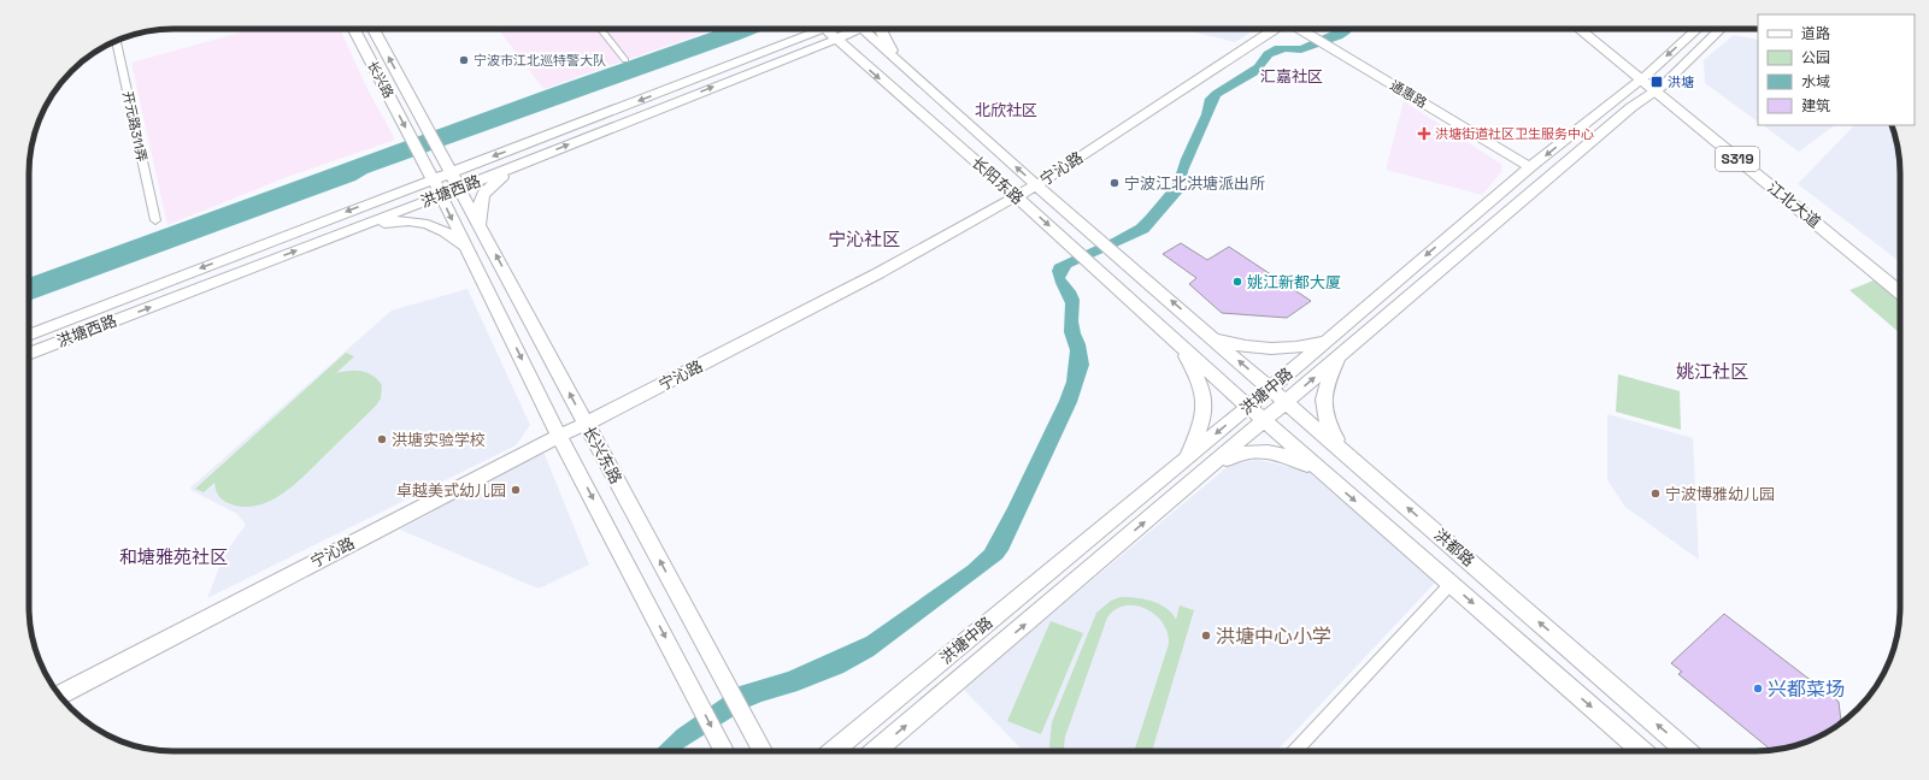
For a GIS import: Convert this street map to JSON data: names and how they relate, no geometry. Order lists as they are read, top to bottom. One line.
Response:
{"streets":{"main road":["长兴路","通惠路","S319","宁沁路","长阳东路","洪塘西路","江北大道","洪塘中路","长兴东路","洪都路"],"street":["开元路311弄"]},"crossings":[["长兴路","长兴东路"],["通惠路","洪塘中路"],["宁沁路","长阳东路"],["宁沁路","长兴东路"],["长阳东路","洪塘西路"],["长阳东路","洪都路"],["洪塘西路","长兴东路"],["江北大道","洪塘中路"],["洪塘中路","洪都路"]],"districts":["汇嘉社区","北欣社区","宁沁社区","姚江社区","和塘雅苑社区"],"places":{"other":["宁波市江北巡特警大队","宁波江北洪塘派出所","姚江新都大厦","洪塘实验学校","卓越美式幼儿园","宁波博雅幼儿园","洪塘中心小学","兴都菜场"],"transit":["洪塘"],"health":["洪塘街道社区卫生服务中心"]},"legend":["道路","公园","水域","建筑"]}
